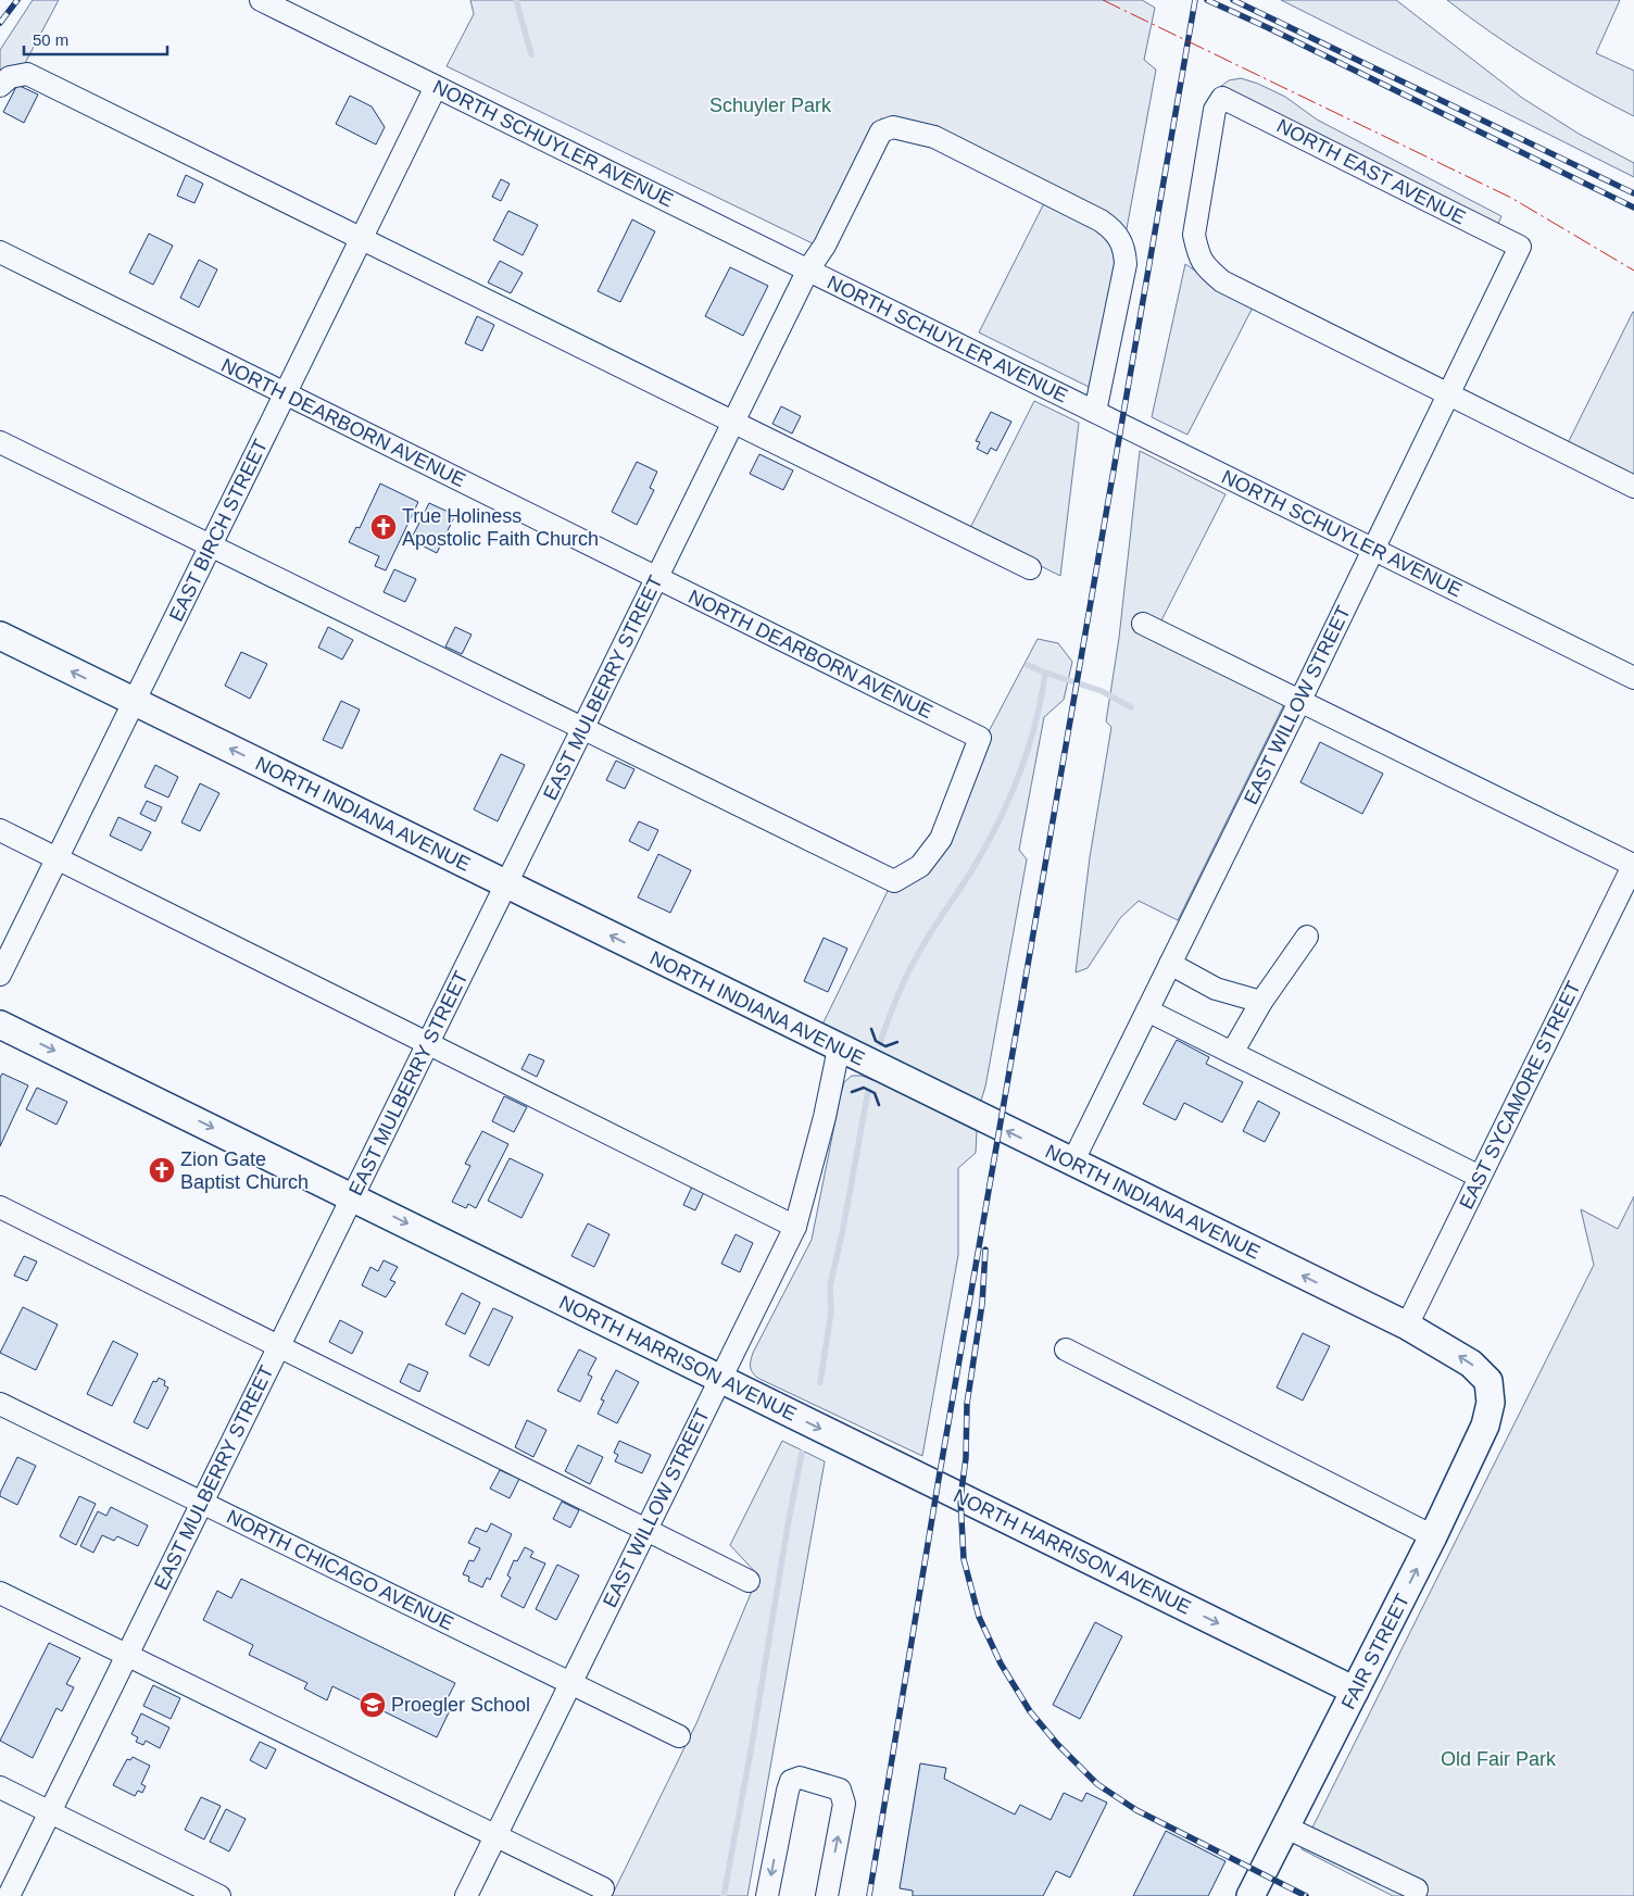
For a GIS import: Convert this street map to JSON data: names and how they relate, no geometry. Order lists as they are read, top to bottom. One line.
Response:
{"streets":{"main road":["NORTH INDIANA AVENUE","NORTH HARRISON AVENUE","FAIR STREET"],"street":["NORTH SCHUYLER AVENUE","NORTH EAST AVENUE","NORTH DEARBORN AVENUE","EAST BIRCH STREET","EAST MULBERRY STREET","EAST WILLOW STREET","EAST SYCAMORE STREET","NORTH CHICAGO AVENUE"]},"crossings":[["NORTH SCHUYLER AVENUE","EAST BIRCH STREET"],["NORTH SCHUYLER AVENUE","EAST MULBERRY STREET"],["NORTH SCHUYLER AVENUE","EAST WILLOW STREET"],["NORTH EAST AVENUE","EAST WILLOW STREET"],["NORTH DEARBORN AVENUE","EAST BIRCH STREET"],["NORTH DEARBORN AVENUE","EAST MULBERRY STREET"],["EAST BIRCH STREET","NORTH INDIANA AVENUE"],["EAST MULBERRY STREET","NORTH INDIANA AVENUE"],["EAST MULBERRY STREET","NORTH HARRISON AVENUE"],["EAST MULBERRY STREET","NORTH CHICAGO AVENUE"],["EAST WILLOW STREET","NORTH INDIANA AVENUE"],["EAST WILLOW STREET","NORTH HARRISON AVENUE"],["EAST WILLOW STREET","NORTH CHICAGO AVENUE"],["NORTH INDIANA AVENUE","EAST SYCAMORE STREET"],["NORTH INDIANA AVENUE","FAIR STREET"],["NORTH HARRISON AVENUE","FAIR STREET"]],"one_way":["NORTH INDIANA AVENUE","NORTH HARRISON AVENUE"],"parks":["Schuyler Park","Old Fair Park"],"places":{"church":["True Holiness Apostolic Faith Church","Zion Gate Baptist Church"],"school or university":["Proegler School"]},"scale_bar":"50 m"}
